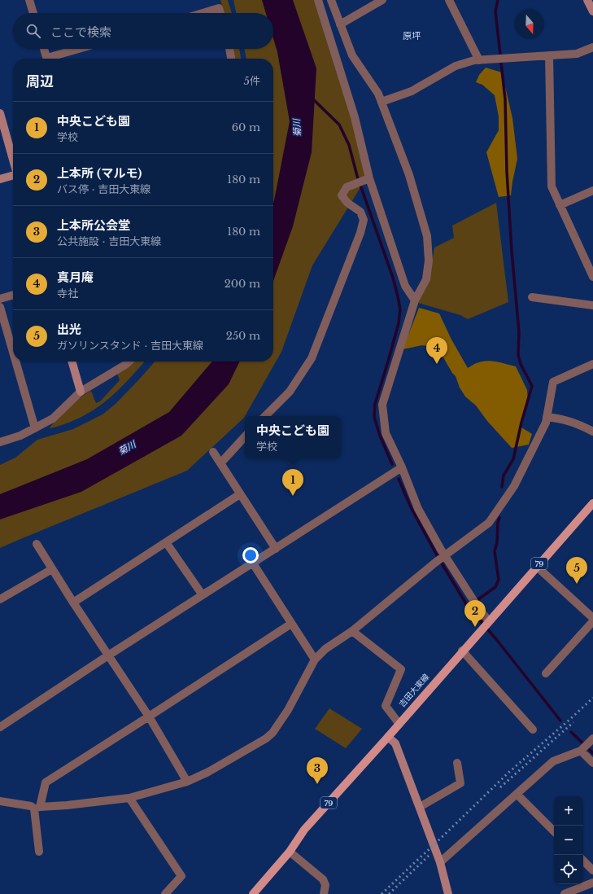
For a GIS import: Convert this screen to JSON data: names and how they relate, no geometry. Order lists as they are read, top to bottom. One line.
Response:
{"streets":{"main road":["79","吉田大東線"]},"districts":["原坪"],"water":["菊川"],"north":"bottom","page":{"search":"ここで検索","heading":["周辺","5件"],"list":[{"mark":"1","name":"中央こども園","note":"学校","value":"60 m"},{"mark":"2","name":"上本所 (マルモ)","note":"バス停 · 吉田大東線","value":"180 m"},{"mark":"3","name":"上本所公会堂","note":"公共施設 · 吉田大東線","value":"180 m"},{"mark":"4","name":"真月庵","note":"寺社","value":"200 m"},{"mark":"5","name":"出光","note":"ガソリンスタンド · 吉田大東線","value":"250 m"}],"pins":["4","1","5","2","3"],"popup":["中央こども園","学校"],"map_buttons":["+","−"]}}
